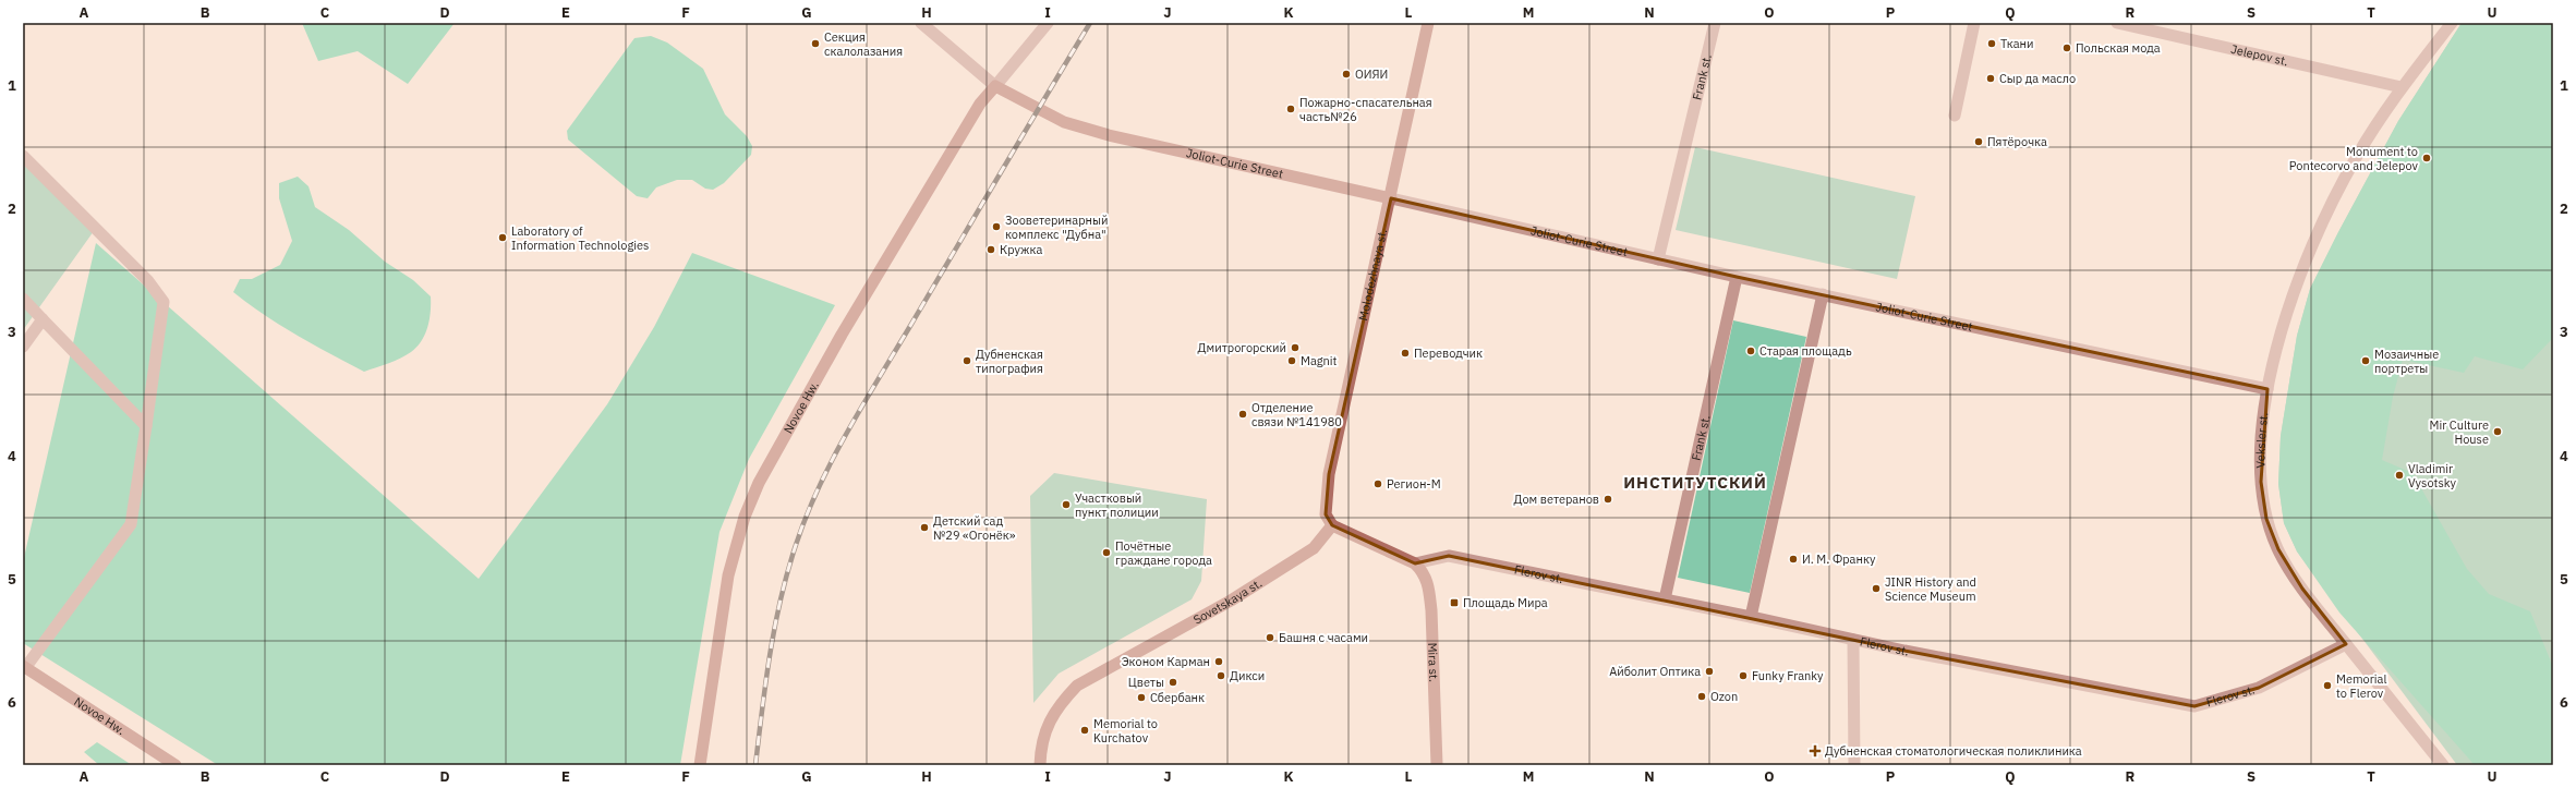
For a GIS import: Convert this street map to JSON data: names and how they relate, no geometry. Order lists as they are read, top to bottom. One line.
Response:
{"streets":{"main road":["Joliot-Curie Street","Molodezhnaya st.","Novoe Hw.","Sovetskaya st.","Mira st."],"street":["Jelepov st.","Frank st.","Veksler st.","Flerov st."]},"crossings":[["Jelepov st.","Veksler st."],["Frank st.","Joliot-Curie Street"],["Frank st.","Flerov st."],["Joliot-Curie Street","Molodezhnaya st."],["Joliot-Curie Street","Novoe Hw."],["Joliot-Curie Street","Veksler st."],["Molodezhnaya st.","Sovetskaya st."],["Veksler st.","Flerov st."],["Flerov st.","Mira st."]],"districts":["ИНСТИТУТСКИЙ"],"places":{"other":["Секция скалолазания","Ткани","Польская мода","ОИЯИ","Сыр да масло","Пожарно-спасательная часть№26","Пятёрочка","Monument to Pontecorvo and Jelepov","Зооветеринарный комплекс \"Дубна\"","Laboratory of Information Technologies","Кружка","Дмитрогорский","Старая площадь","Переводчик","Дубненская типография","Magnit","Мозаичные портреты","Отделение связи №141980","Mir Culture House","Vladimir Vysotsky","Регион-М","Дом ветеранов","Участковый пункт полиции","Детский сад №29 «Огонёк»","Почётные граждане города","И. М. Франку","JINR History and Science Museum","Башня с часами","Эконом Карман","Айболит Оптика","Дикси","Funky Franky","Цветы","Memorial to Flerov","Ozon","Сбербанк","Memorial to Kurchatov"],"transit":["Площадь Мира"],"health":["Дубненская стоматологическая поликлиника"]},"grid":{"columns":["A","B","C","D","E","F","G","H","I","J","K","L","M","N","O","P","Q","R","S","T","U"],"rows":["1","2","3","4","5","6"]}}
